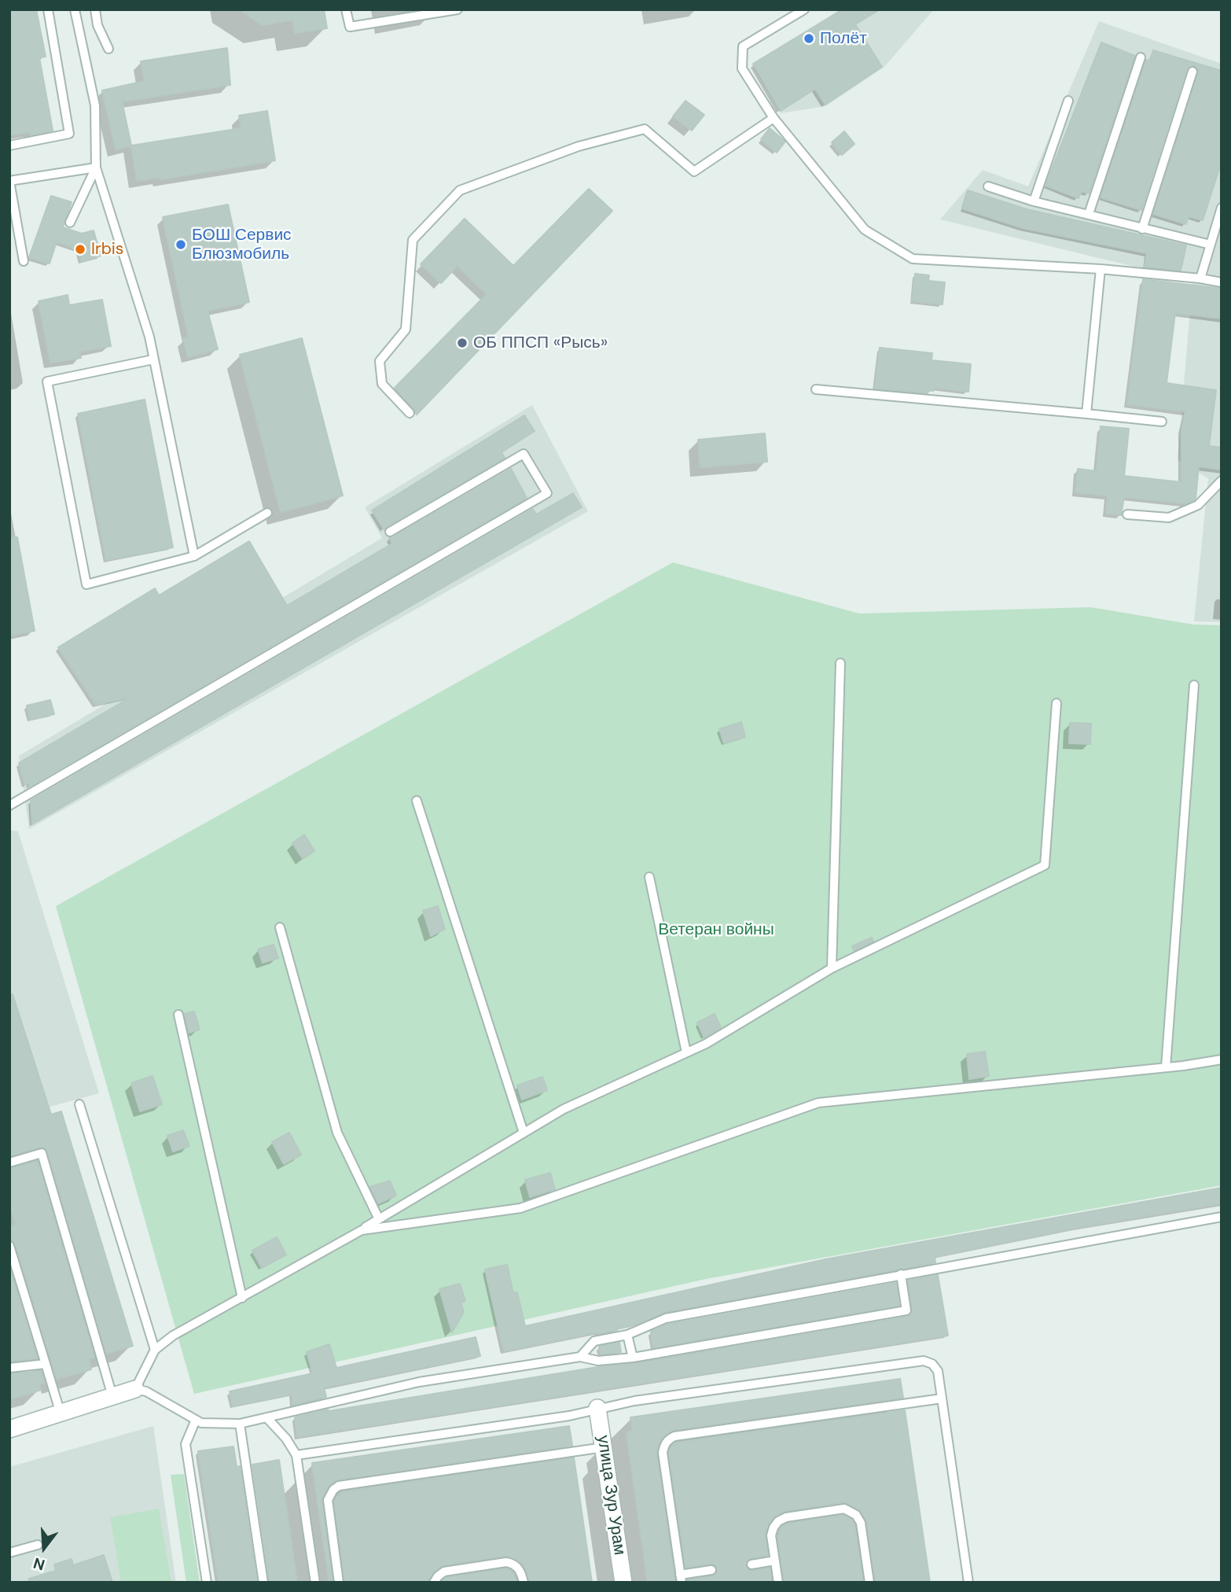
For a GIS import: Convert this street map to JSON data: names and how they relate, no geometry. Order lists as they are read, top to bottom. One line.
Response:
{"streets":{"street":["улица Зур Урам"]},"parks":["Ветеран войны"],"places":["Полёт","БОШ Сервис Блюзмобиль","Irbis","ОБ ППСП «Рысь»"],"north":"bottom"}
